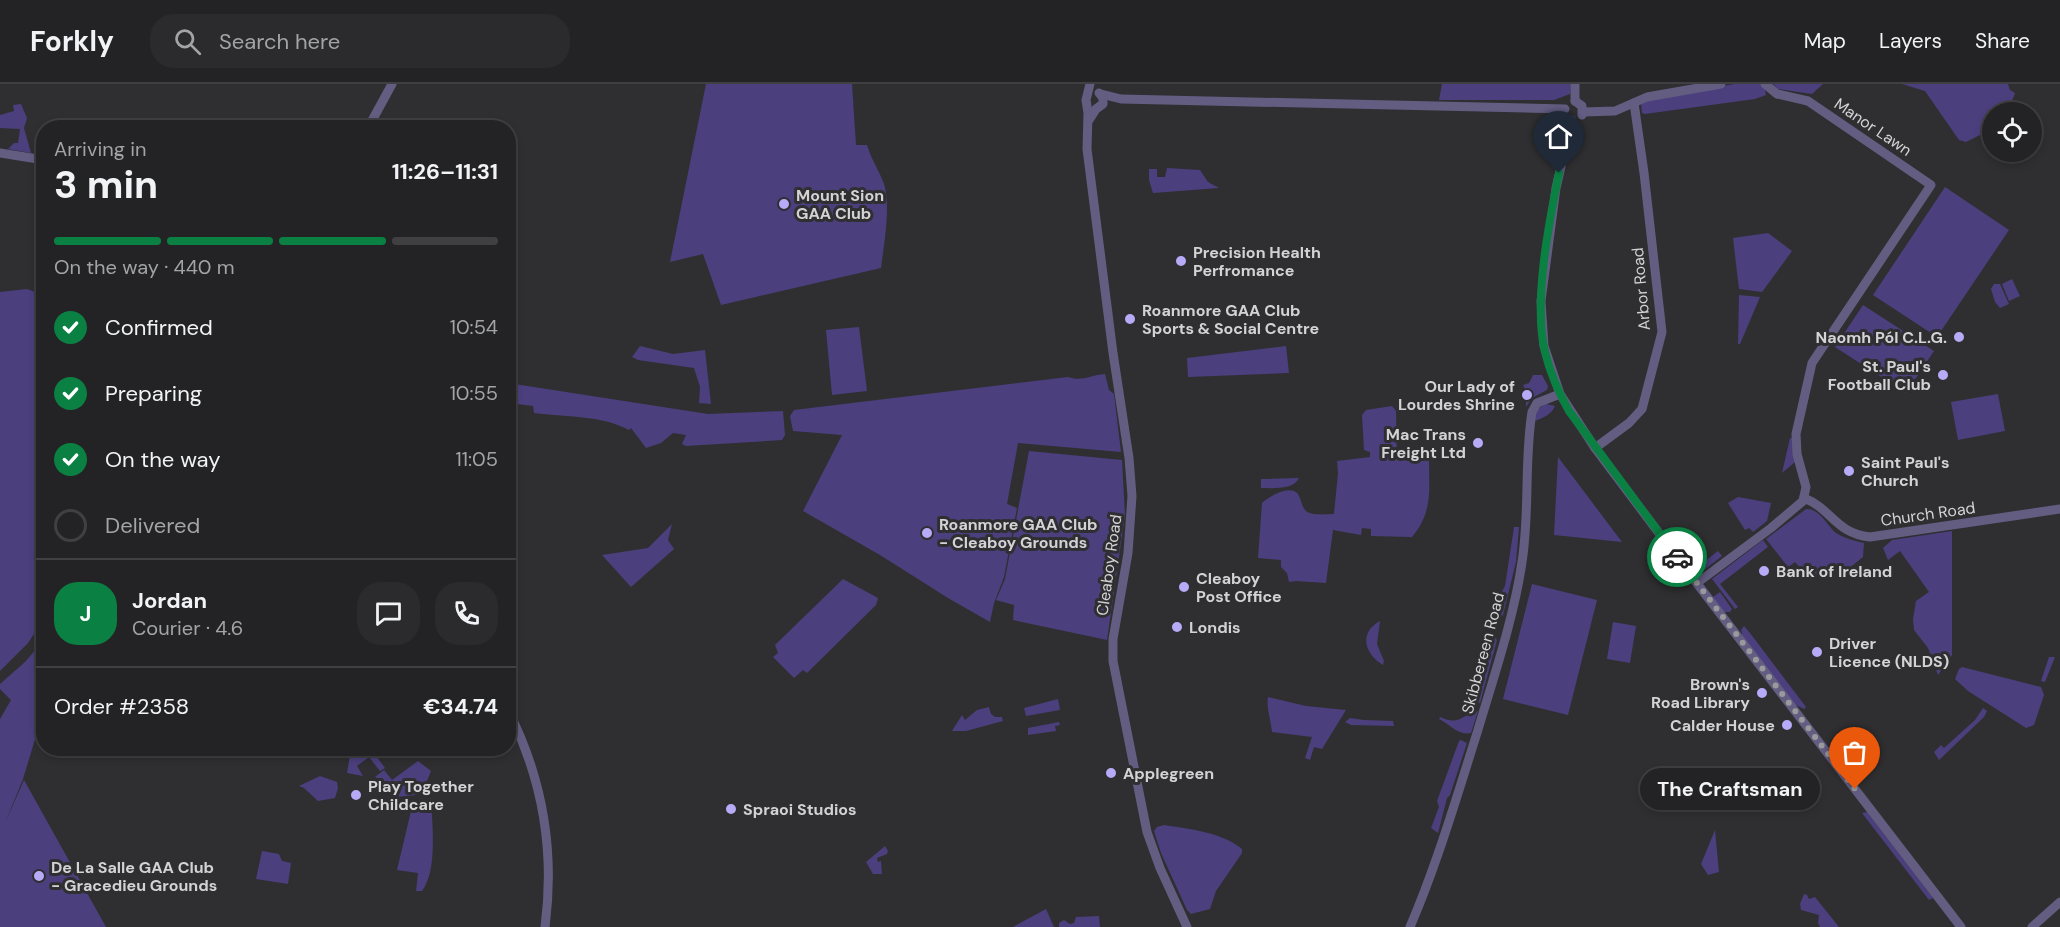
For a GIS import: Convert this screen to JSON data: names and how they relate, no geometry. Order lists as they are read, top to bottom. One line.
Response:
{"streets":{"street":["Manor Lawn","Arbor Road","Church Road","Cleaboy Road","Skibbereen Road"]},"crossings":[["Manor Lawn","Church Road"]],"places":["Mount Sion GAA Club","Precision Health Perfromance","Roanmore GAA Club Sports & Social Centre","Naomh Pól C.L.G.","St. Paul's Football Club","Our Lady of Lourdes Shrine","Mac Trans Freight Ltd","Saint Paul's Church","Roanmore GAA Club - Cleaboy Grounds","Bank of Ireland","Cleaboy Post Office","Londis","Driver Licence (NLDS)","Brown's Road Library","Calder House","Applegreen","The Craftsman","Play Together Childcare","Spraoi Studios","De La Salle GAA Club - Gracedieu Grounds"],"page":{"header":"Forkly","search":"Search here","nav":["Map","Layers","Share"],"heading":["3 min","Arriving in","11:26–11:31"],"panel":["Jordan","Courier · 4.6","Order #2358","€34.74"],"bar":"On the way · 440 m","list":[["Confirmed","10:54"],["Preparing","10:55"],["On the way","11:05"],"Delivered"],"round":"J","bubble":"The Craftsman"}}
